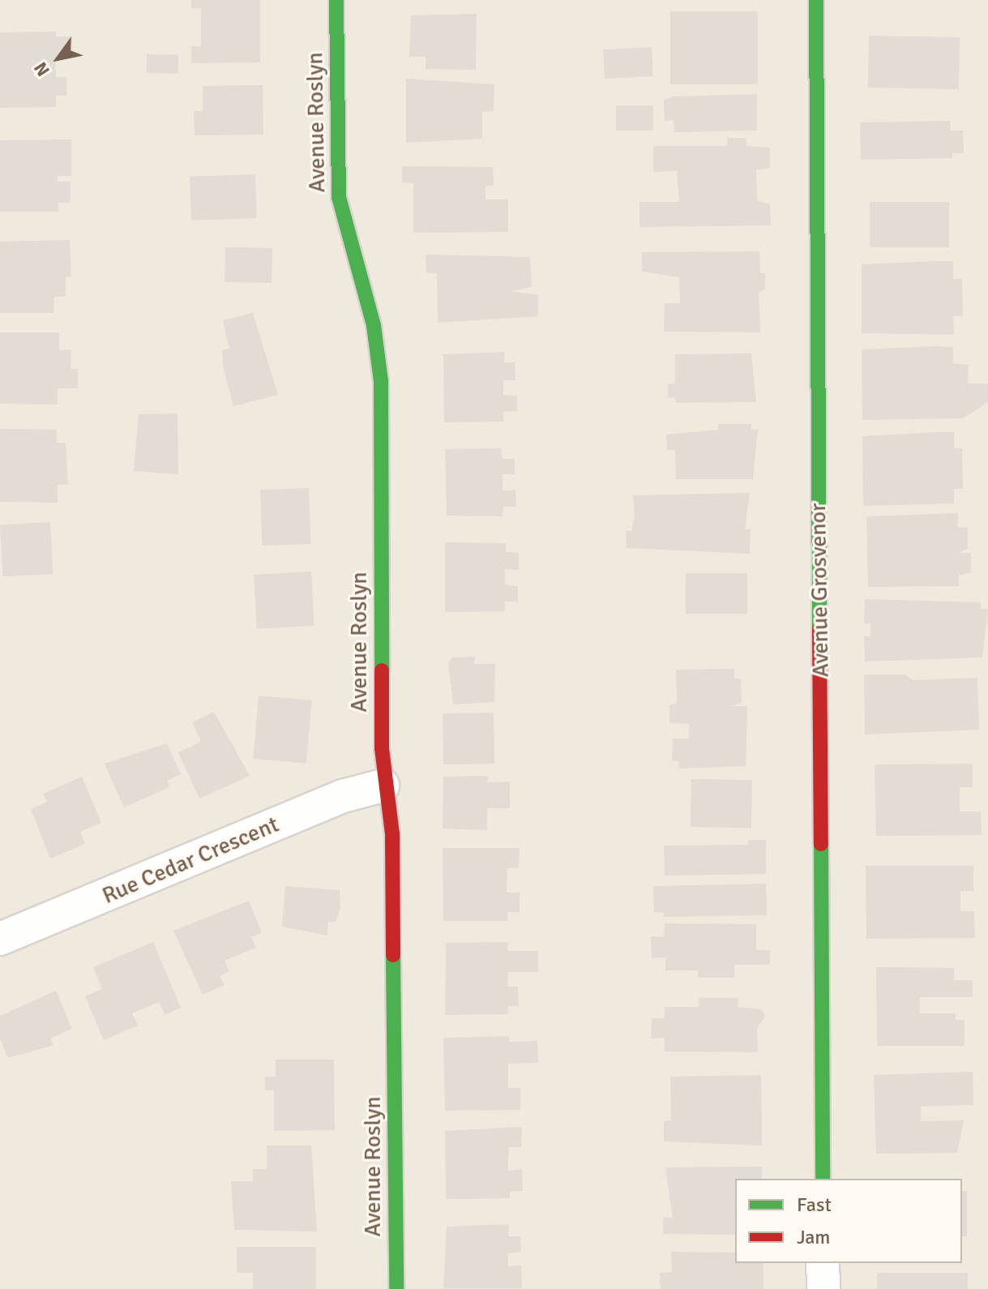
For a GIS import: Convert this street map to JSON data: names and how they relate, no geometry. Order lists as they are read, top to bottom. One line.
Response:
{"streets":{"street":["Avenue Roslyn","Avenue Grosvenor","Rue Cedar Crescent"]},"crossings":[["Avenue Roslyn","Rue Cedar Crescent"]],"legend":["Fast","Jam"],"north":"bottom left"}
